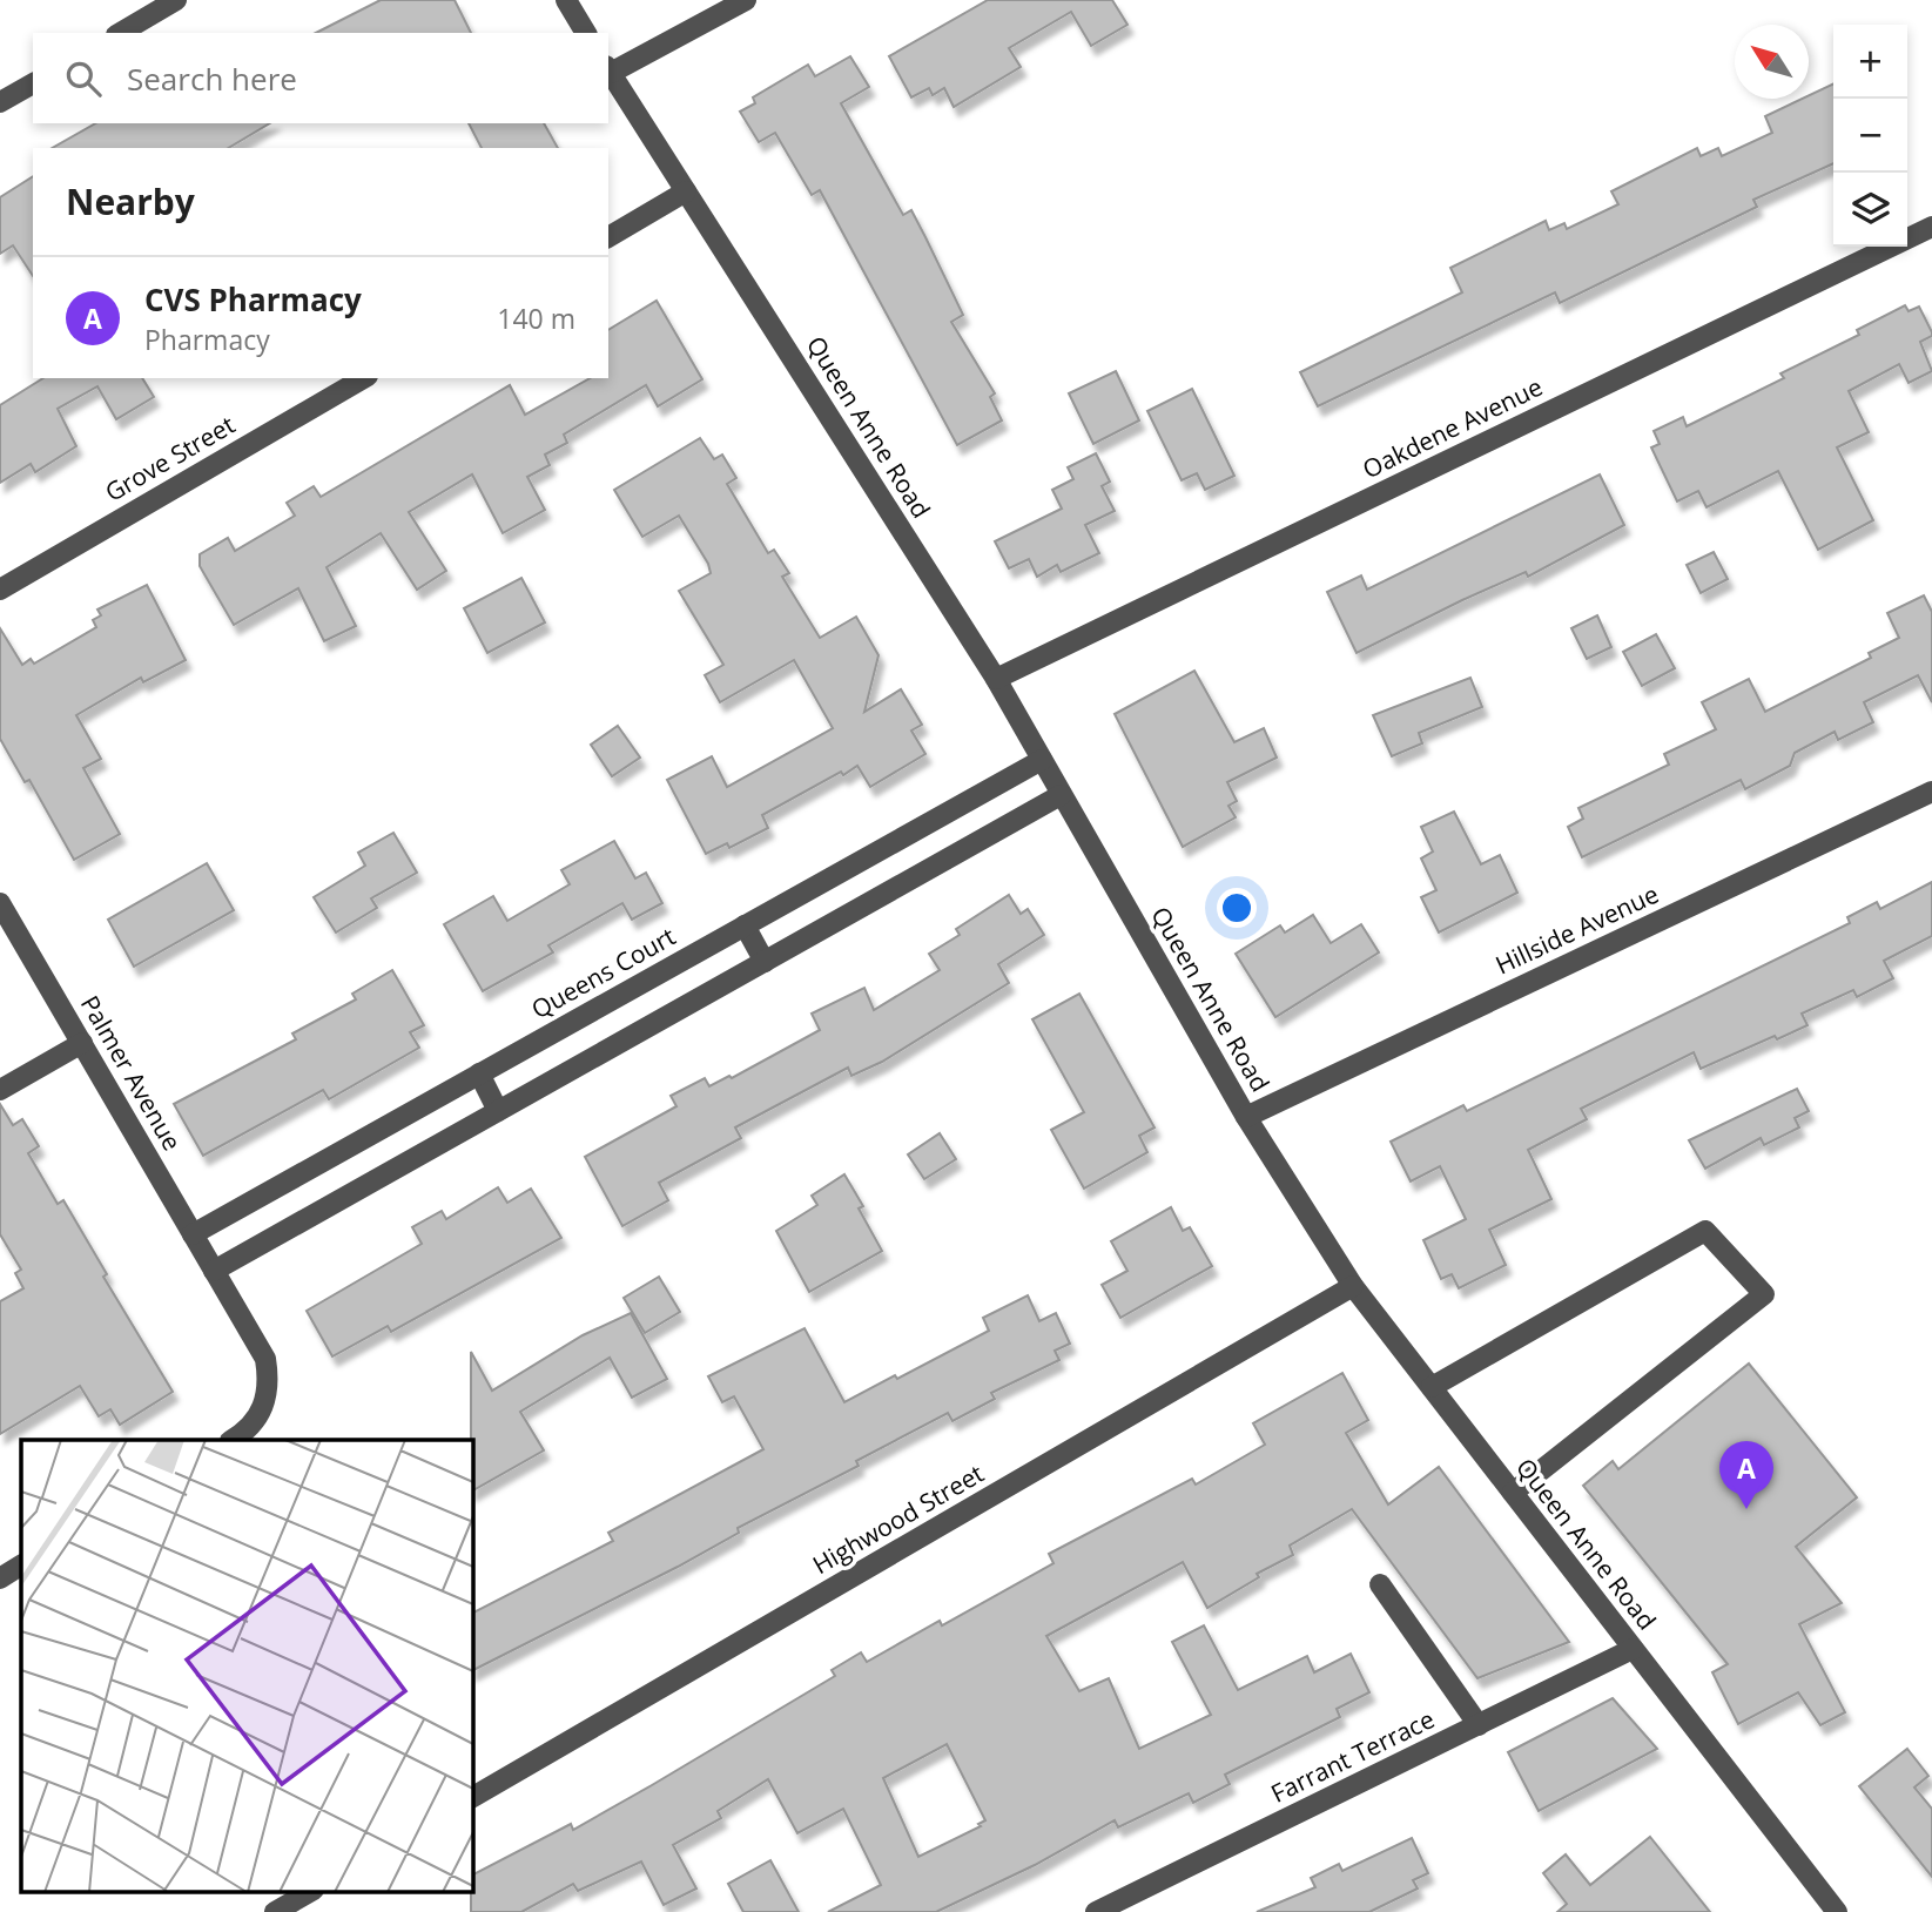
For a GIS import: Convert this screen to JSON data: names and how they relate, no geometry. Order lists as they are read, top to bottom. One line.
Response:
{"streets":{"street":["Queen Anne Road","Oakdene Avenue","Grove Street","Hillside Avenue","Queens Court","Palmer Avenue","Highwood Street","Farrant Terrace"]},"crossings":[["Queen Anne Road","Oakdene Avenue"],["Queen Anne Road","Hillside Avenue"],["Queen Anne Road","Queens Court"],["Queen Anne Road","Highwood Street"],["Queen Anne Road","Farrant Terrace"],["Queens Court","Palmer Avenue"]],"north":"top left","page":{"map_buttons":["+","−"],"search":"Search here","heading":"Nearby","list":[{"mark":"A","name":"CVS Pharmacy","note":"Pharmacy","value":"140 m"}],"pins":"A"}}
